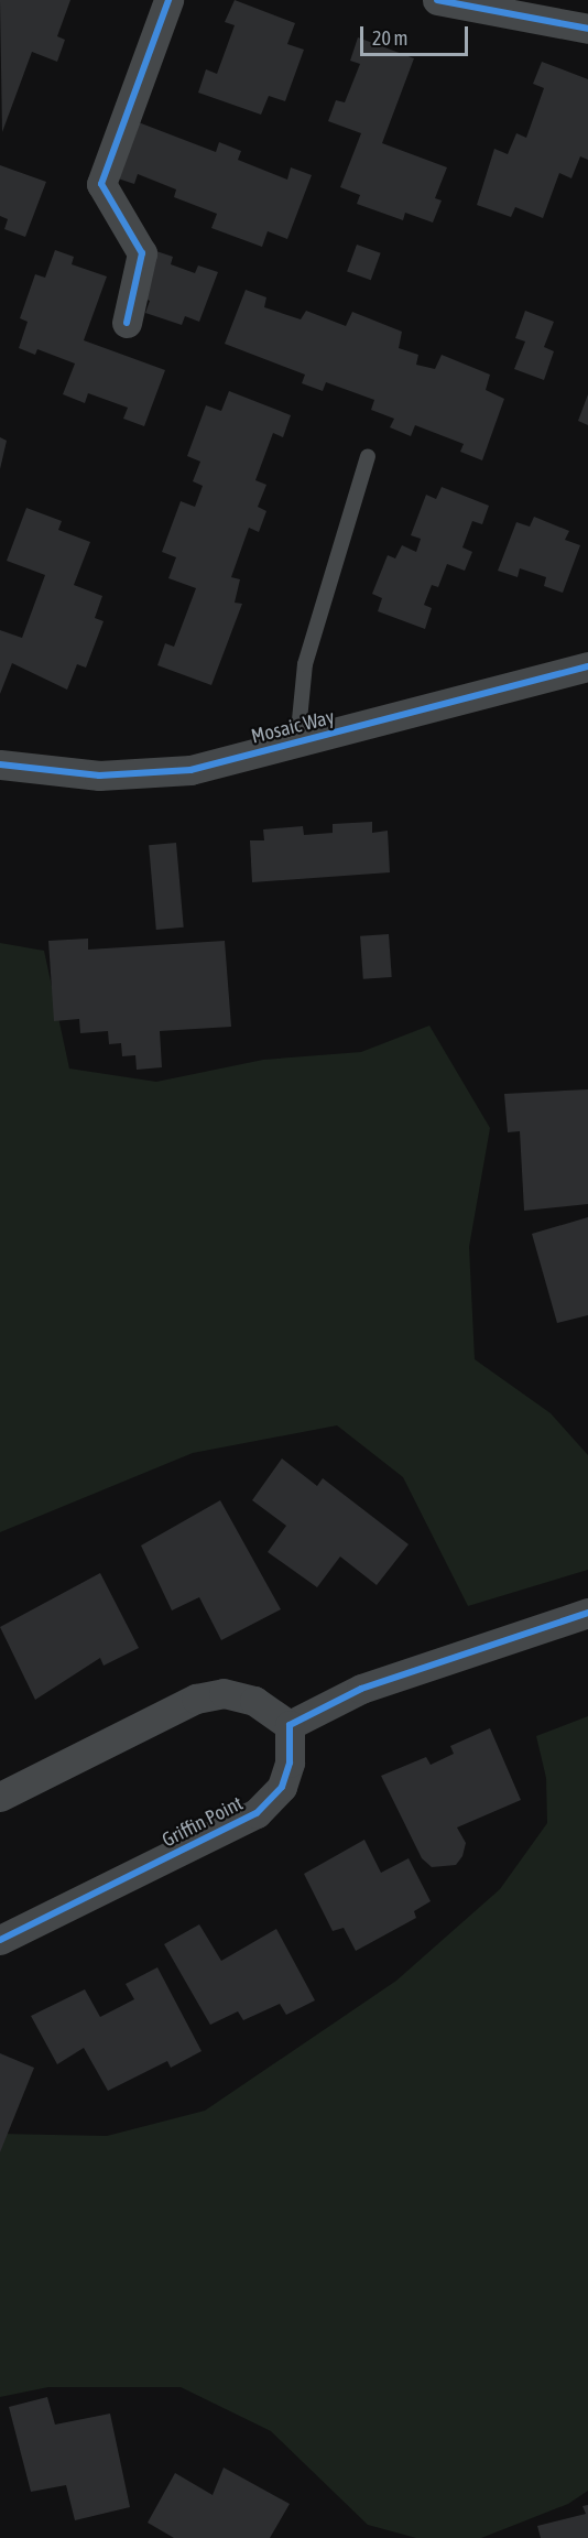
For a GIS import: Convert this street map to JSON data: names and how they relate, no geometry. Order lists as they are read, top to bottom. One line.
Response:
{"streets":{"street":["Mosaic Way","Griffin Point"]},"scale_bar":"20 m"}
